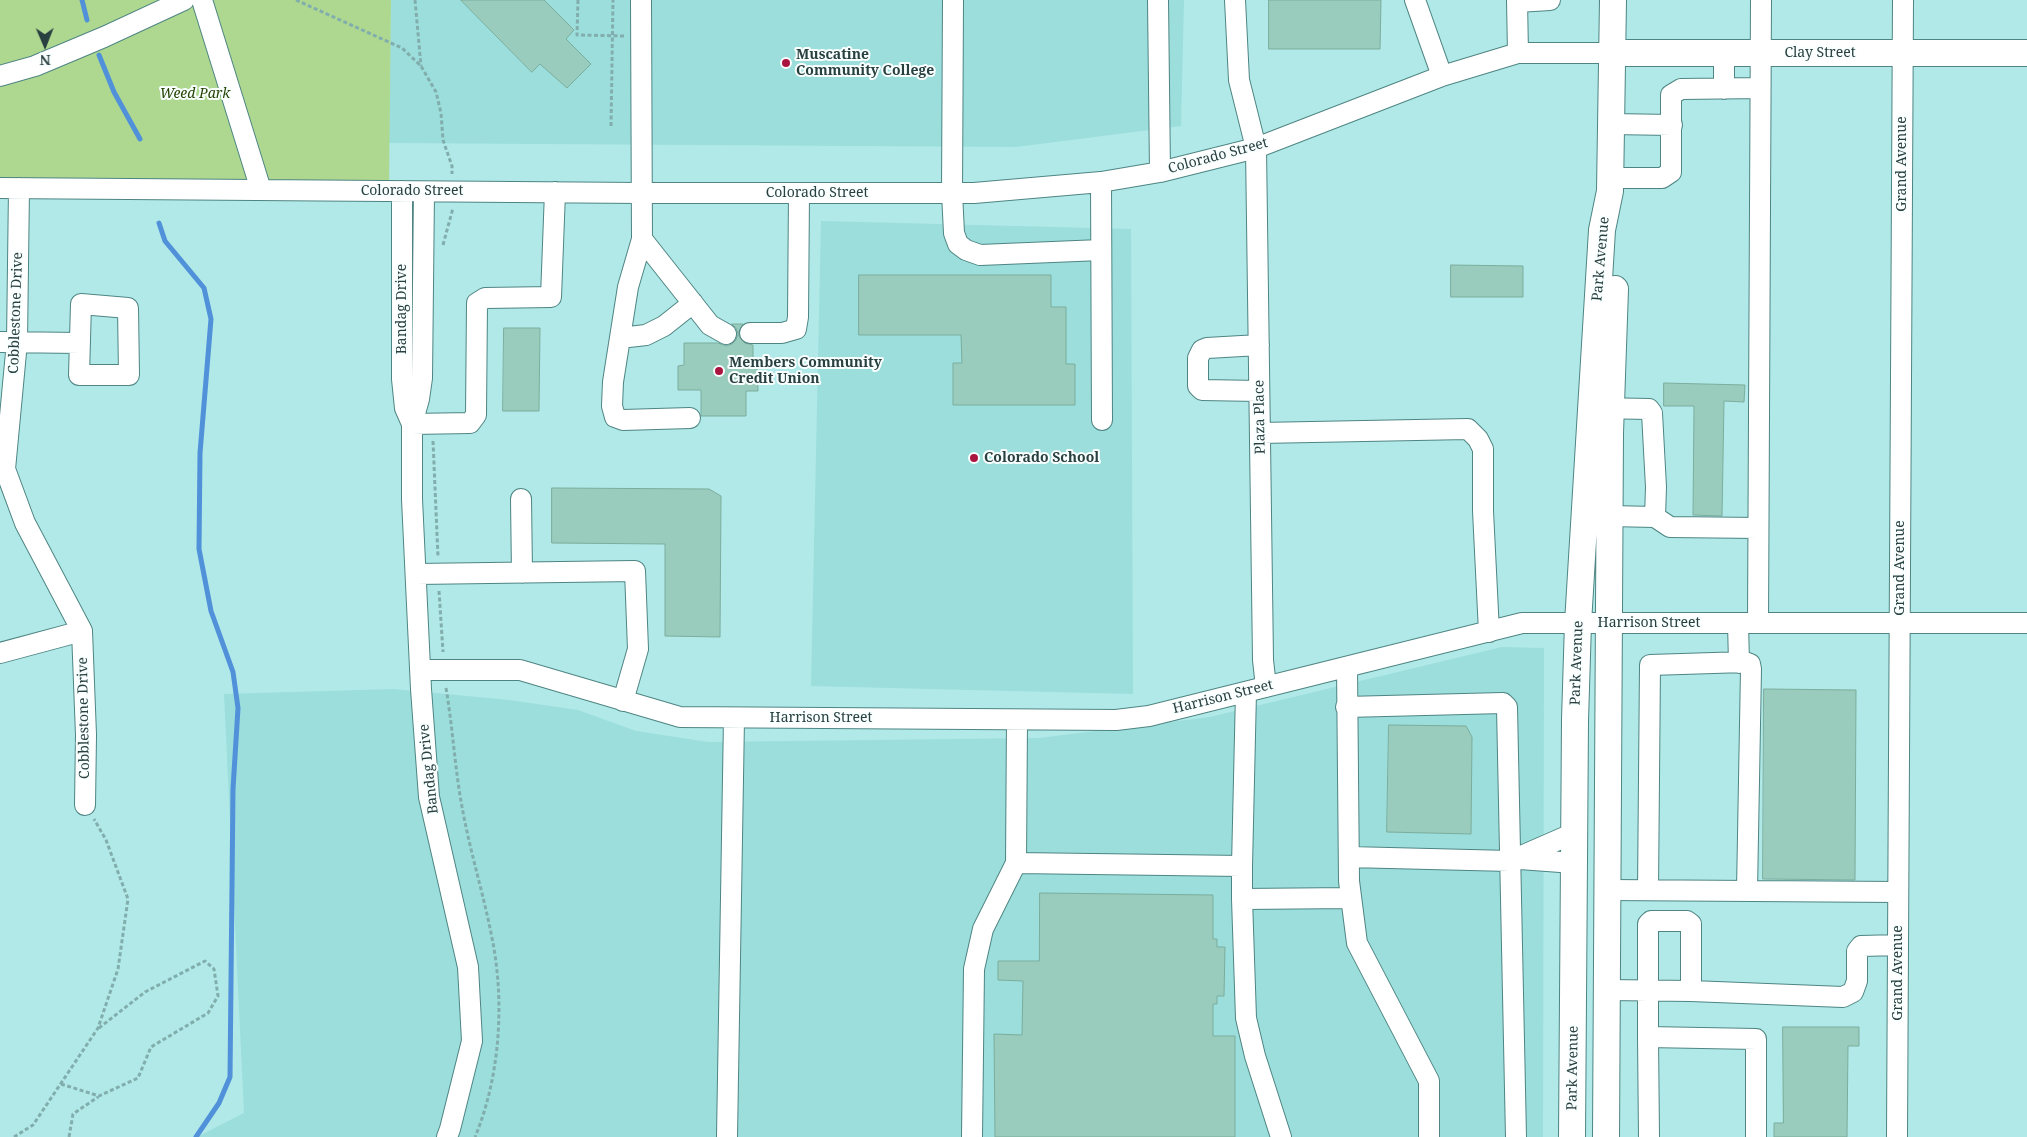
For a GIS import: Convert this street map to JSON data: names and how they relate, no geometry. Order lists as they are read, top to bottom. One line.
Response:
{"streets":{"main road":["Clay Street","Park Avenue"],"street":["Colorado Street","Grand Avenue","Bandag Drive","Cobblestone Drive","Plaza Place","Harrison Street"]},"crossings":[["Clay Street","Colorado Street"],["Clay Street","Grand Avenue"],["Clay Street","Park Avenue"],["Colorado Street","Park Avenue"],["Colorado Street","Bandag Drive"],["Colorado Street","Cobblestone Drive"],["Colorado Street","Plaza Place"],["Grand Avenue","Harrison Street"],["Park Avenue","Harrison Street"],["Bandag Drive","Harrison Street"],["Plaza Place","Harrison Street"]],"parks":["Weed Park"],"places":["Muscatine Community College","Members Community Credit Union","Colorado School"],"north":"bottom"}
